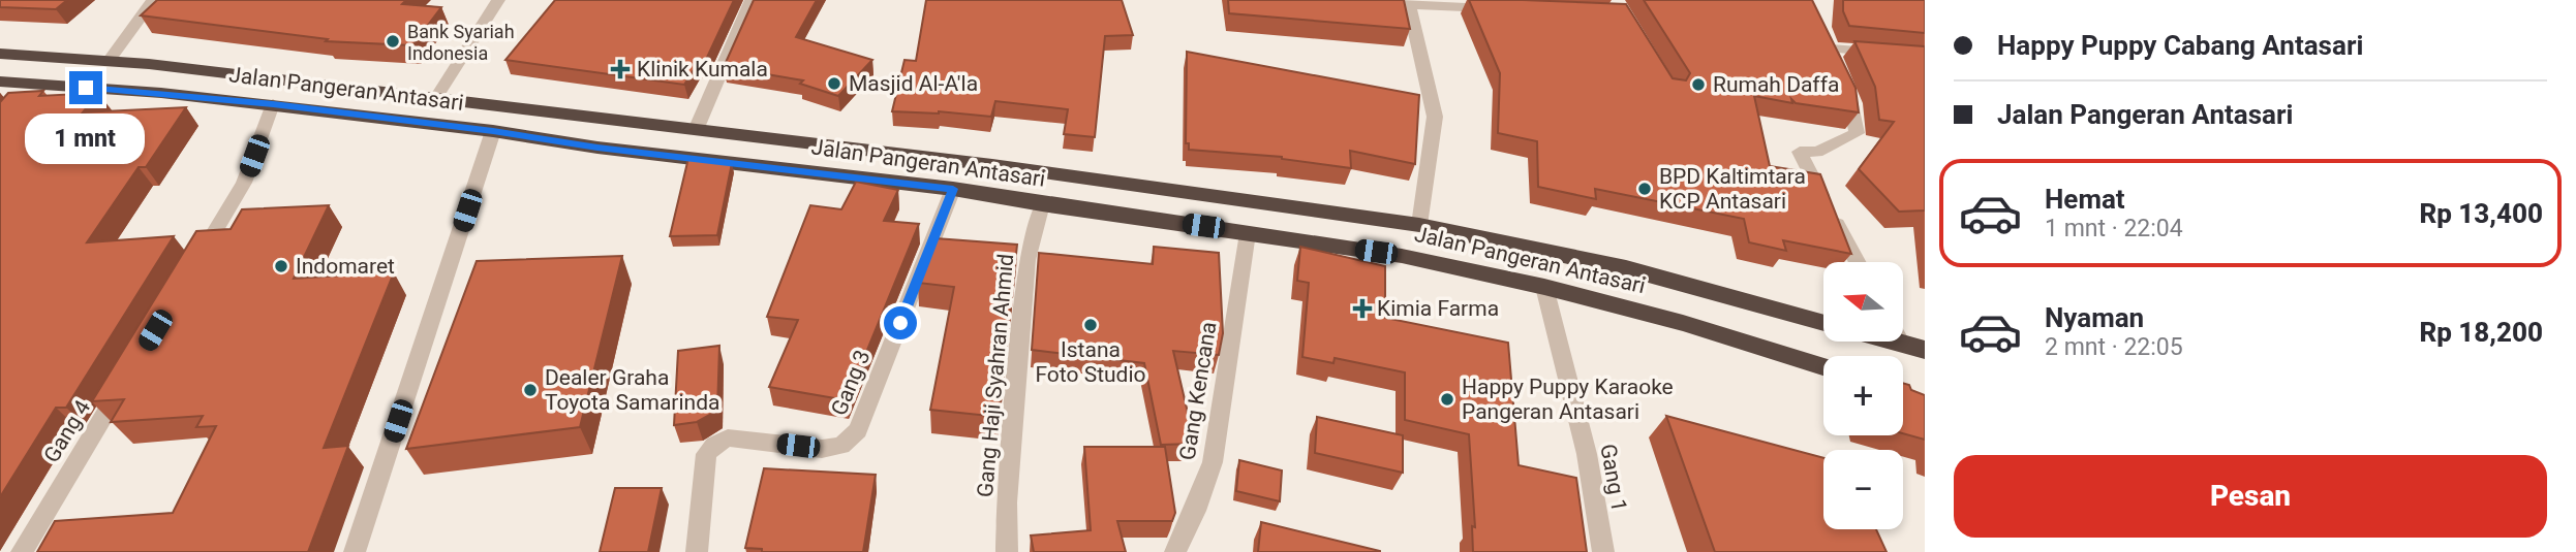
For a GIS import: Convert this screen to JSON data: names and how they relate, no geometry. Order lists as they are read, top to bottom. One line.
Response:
{"streets":{"highway":["Jalan Pangeran Antasari"],"street":["Gang Haji Syahran Ahmid","Gang 3","Gang Kencana","Gang 4","Gang 1"]},"crossings":[["Jalan Pangeran Antasari","Gang Haji Syahran Ahmid"],["Jalan Pangeran Antasari","Gang 3"],["Jalan Pangeran Antasari","Gang Kencana"],["Jalan Pangeran Antasari","Gang 1"]],"places":{"other":["Bank Syariah Indonesia","Masjid Al-A'la","Rumah Daffa","BPD Kaltimtara KCP Antasari","Indomaret","Istana Foto Studio","Dealer Graha Toyota Samarinda","Happy Puppy Karaoke Pangeran Antasari"],"health":["Klinik Kumala","Kimia Farma"]},"north":"left","page":{"banner":["Happy Puppy Cabang Antasari","Jalan Pangeran Antasari"],"bubble":"1 mnt","list":[{"name":"Hemat","note":"1 mnt · 22:04","value":"Rp 13,400"},{"name":"Nyaman","note":"2 mnt · 22:05","value":"Rp 18,200"}],"map_buttons":["+","−"],"buttons":"Pesan"}}
